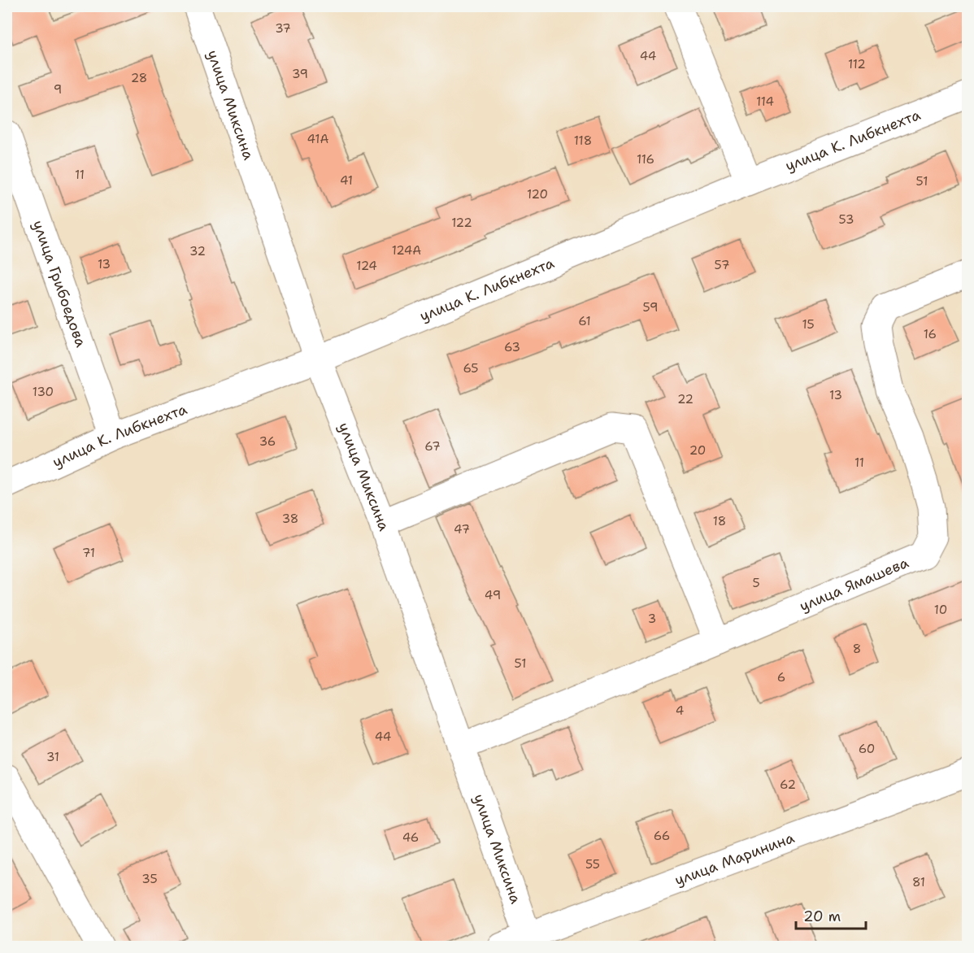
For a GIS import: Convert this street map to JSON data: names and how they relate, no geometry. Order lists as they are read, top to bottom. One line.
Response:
{"streets":{"street":["улица Миксина","улица К. Либкнехта","улица Грибоедова","улица Ямашева","улица Маринина"]},"crossings":[["улица Миксина","улица К. Либкнехта"],["улица Миксина","улица Ямашева"],["улица Миксина","улица Маринина"],["улица К. Либкнехта","улица Грибоедова"]],"house_numbers":["37","44","112","39","28","9","114","41А","118","116","11","41","51","120","53","122","124А","32","13","57","124","59","61","15","16","63","65","130","13","22","36","67","20","11","38","18","47","71","5","49","10","3","8","51","6","4","44","60","31","62","66","46","55","35","81"],"scale_bar":"20 m"}
